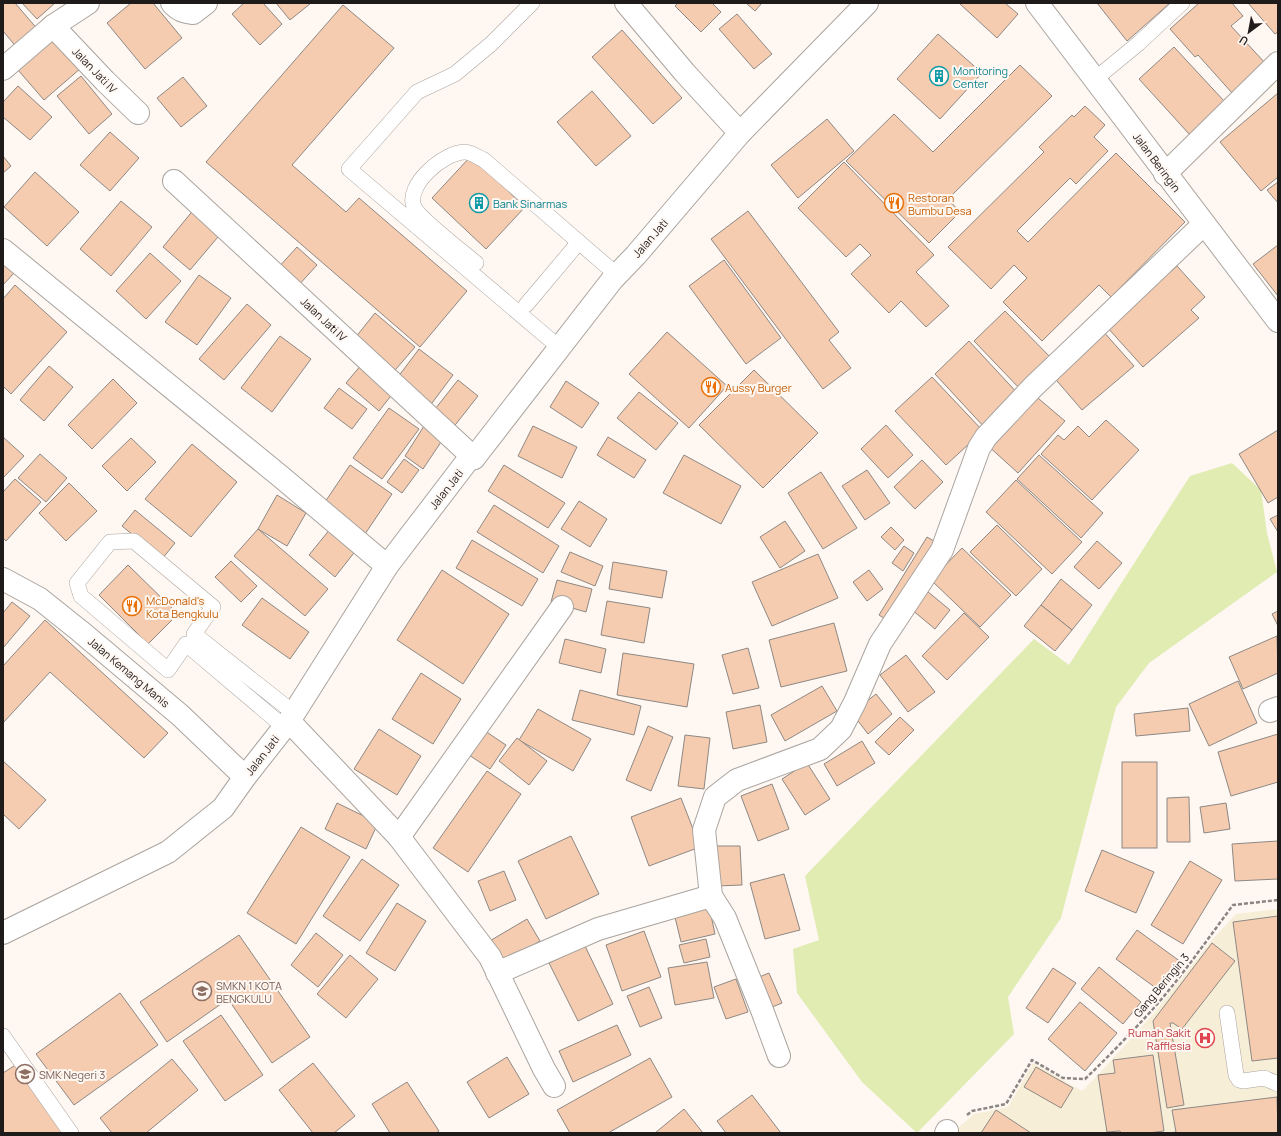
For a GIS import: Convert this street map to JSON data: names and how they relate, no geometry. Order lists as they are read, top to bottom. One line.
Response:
{"streets":{"street":["Jalan Jati IV","Jalan Beringin","Jalan Jati","Jalan Kemang Manis"],"path":["Gang Beringin 3"]},"crossings":[["Jalan Jati IV","Jalan Jati"],["Jalan Jati","Jalan Kemang Manis"]],"places":{"building":["Monitoring Center","Bank Sinarmas"],"restaurant":["Restoran Bumbu Desa","Aussy Burger","McDonald's Kota Bengkulu"],"school or university":["SMKN 1 KOTA BENGKULU","SMK Negeri 3"],"hospital":["Rumah Sakit Rafflesia"]},"north":"bottom left"}
